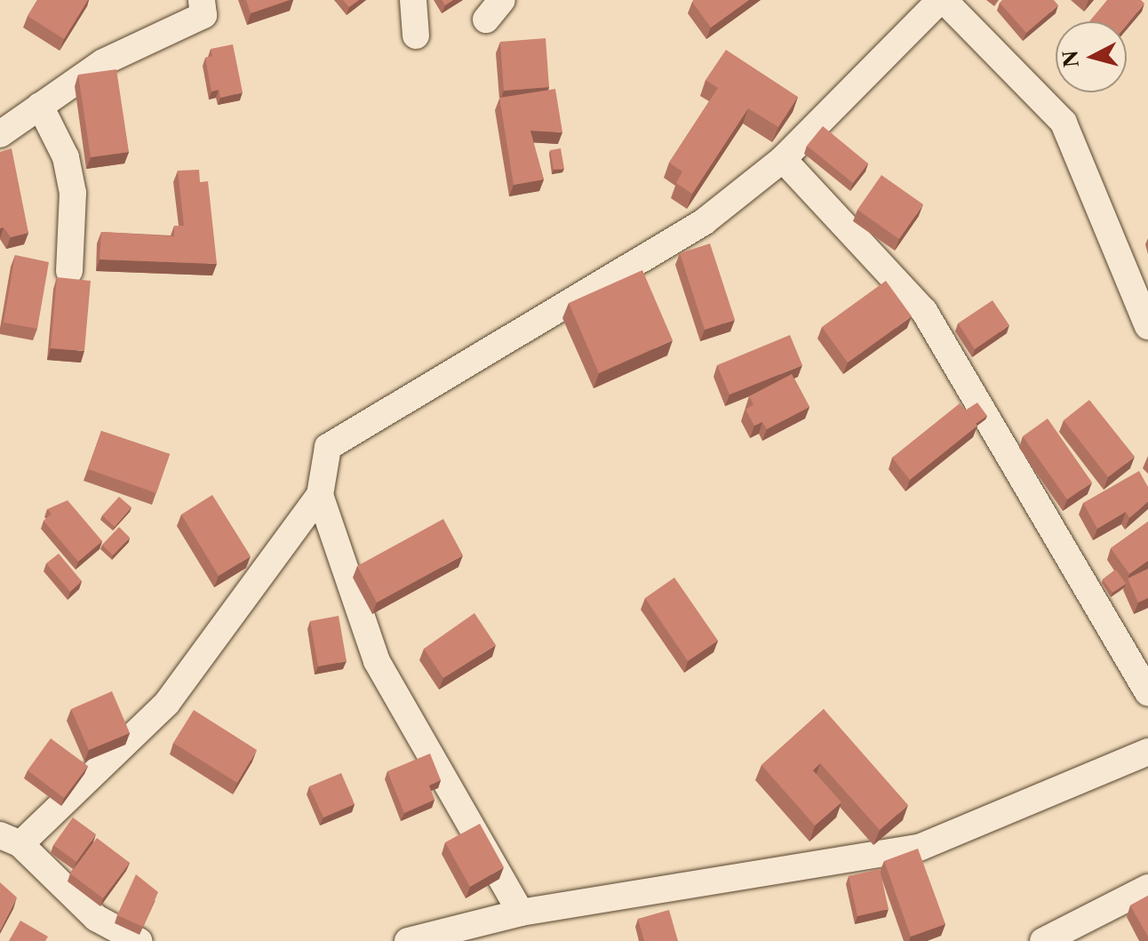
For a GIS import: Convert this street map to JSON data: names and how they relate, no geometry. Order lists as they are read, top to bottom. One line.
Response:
{"north":"left"}
